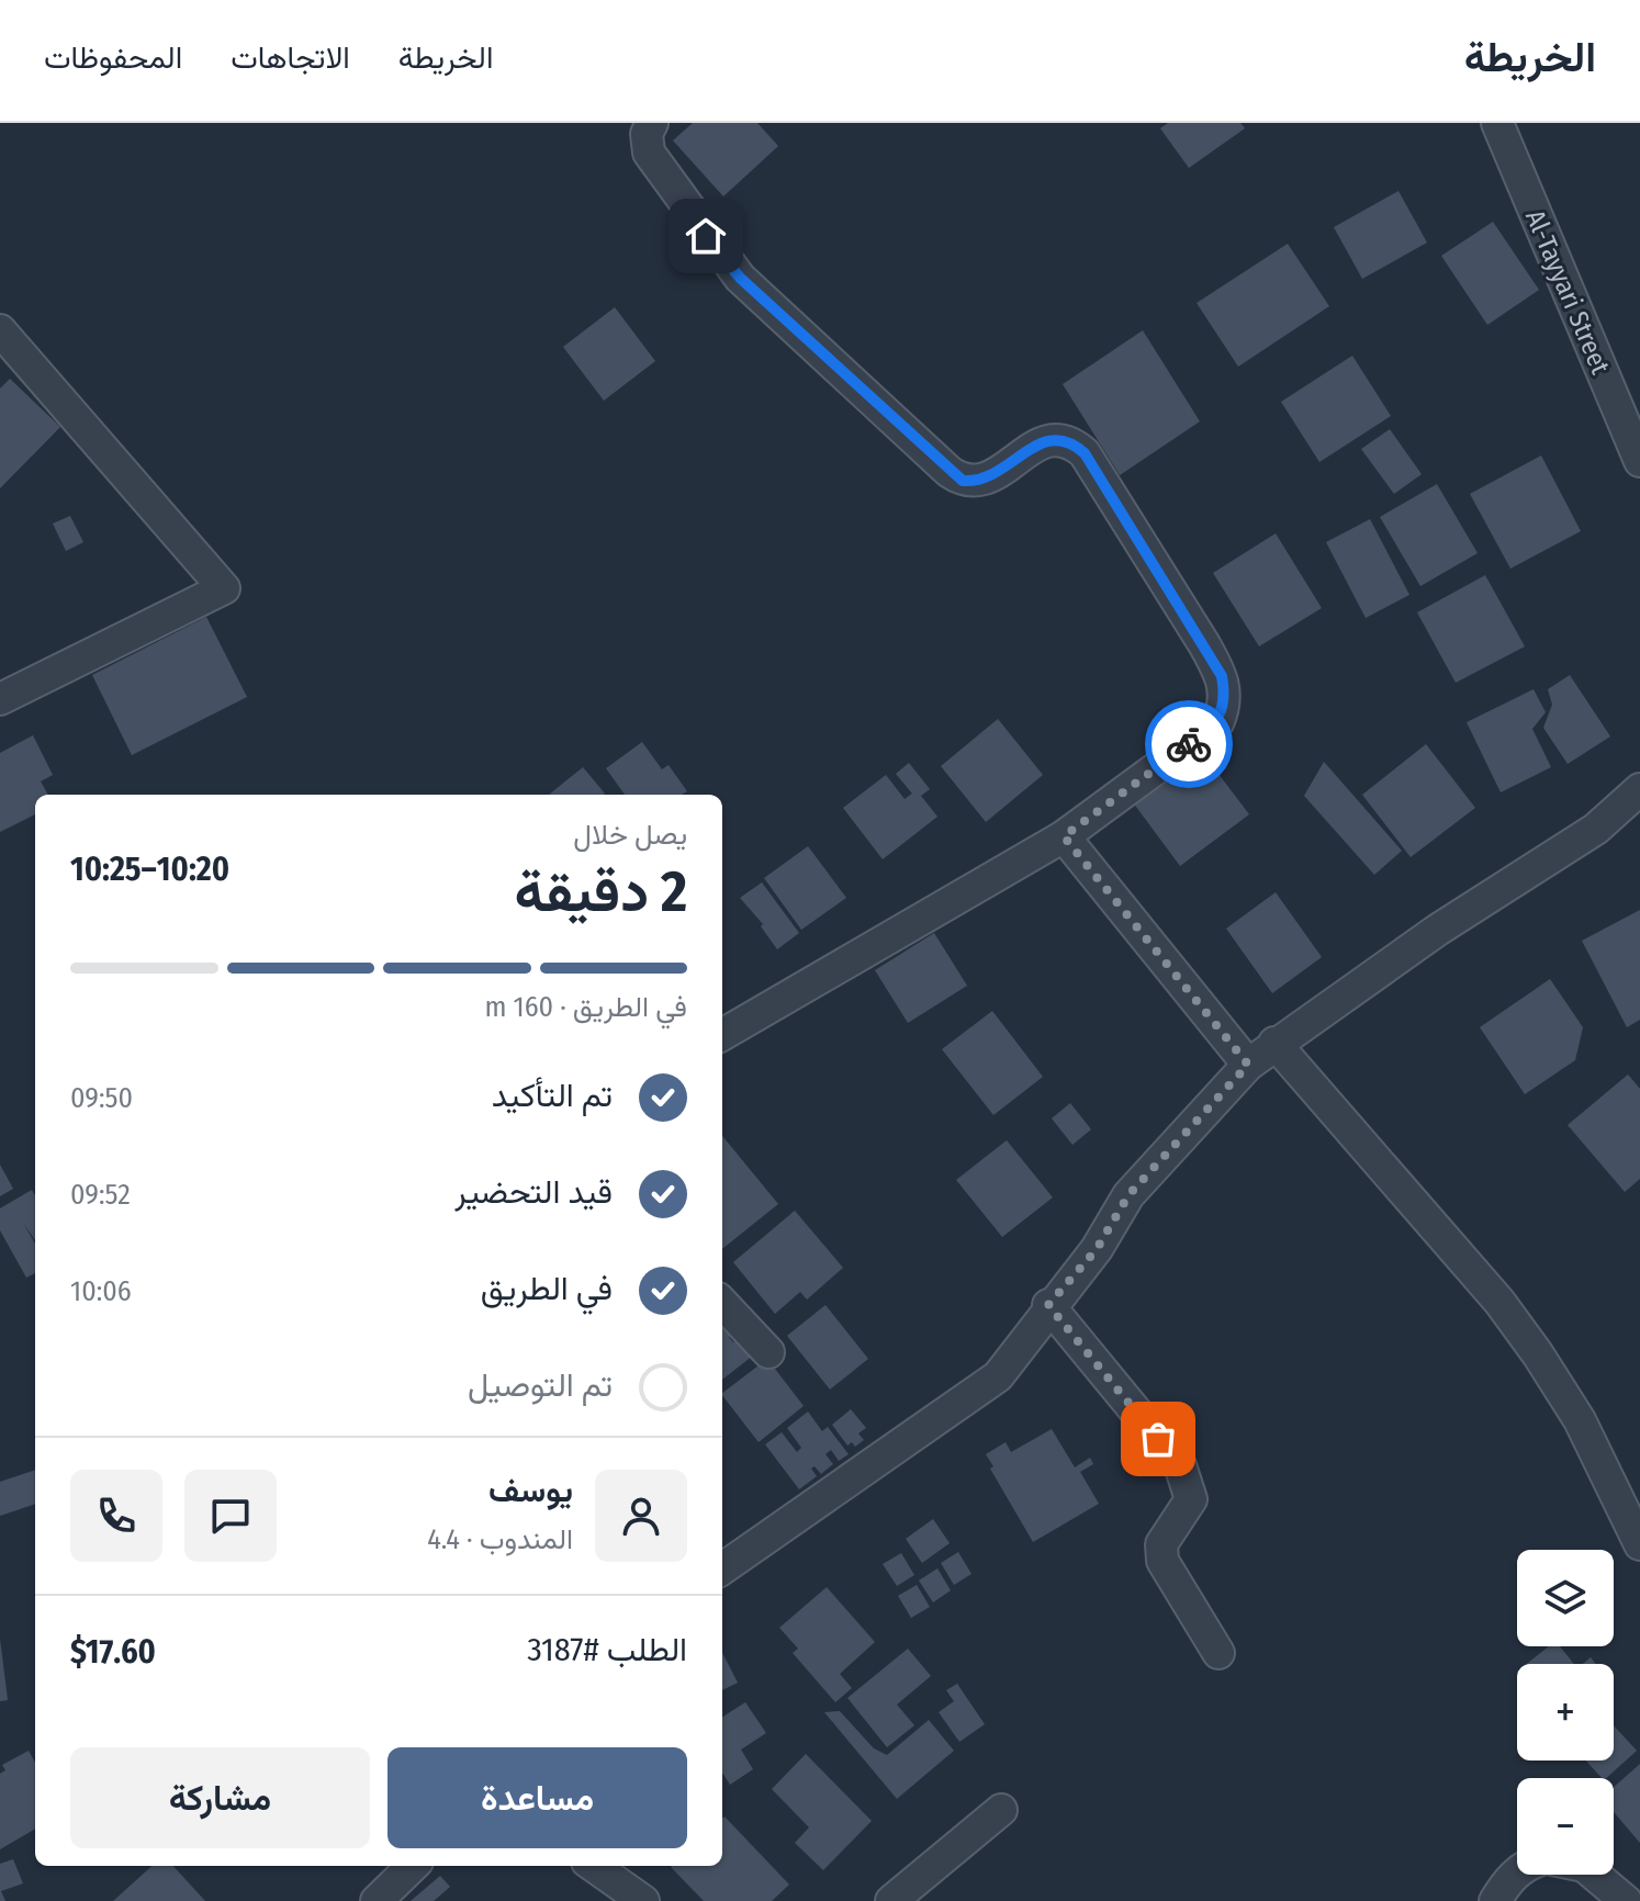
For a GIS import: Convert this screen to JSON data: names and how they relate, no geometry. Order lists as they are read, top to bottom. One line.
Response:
{"streets":{"street":["Al-Tayyari Street"]},"page":{"header":"الخريطة","nav":["الخريطة","الاتجاهات","المحفوظات"],"heading":["2 دقيقة","يصل خلال","10:20–10:25"],"panel":["يوسف","المندوب · 4.4","الطلب #3187","$17.60"],"bar":"في الطريق · 160 m","list":[["تم التأكيد","09:50"],["قيد التحضير","09:52"],["في الطريق","10:06"],"تم التوصيل"],"map_buttons":["+","−"],"buttons":["مساعدة","مشاركة"]}}
